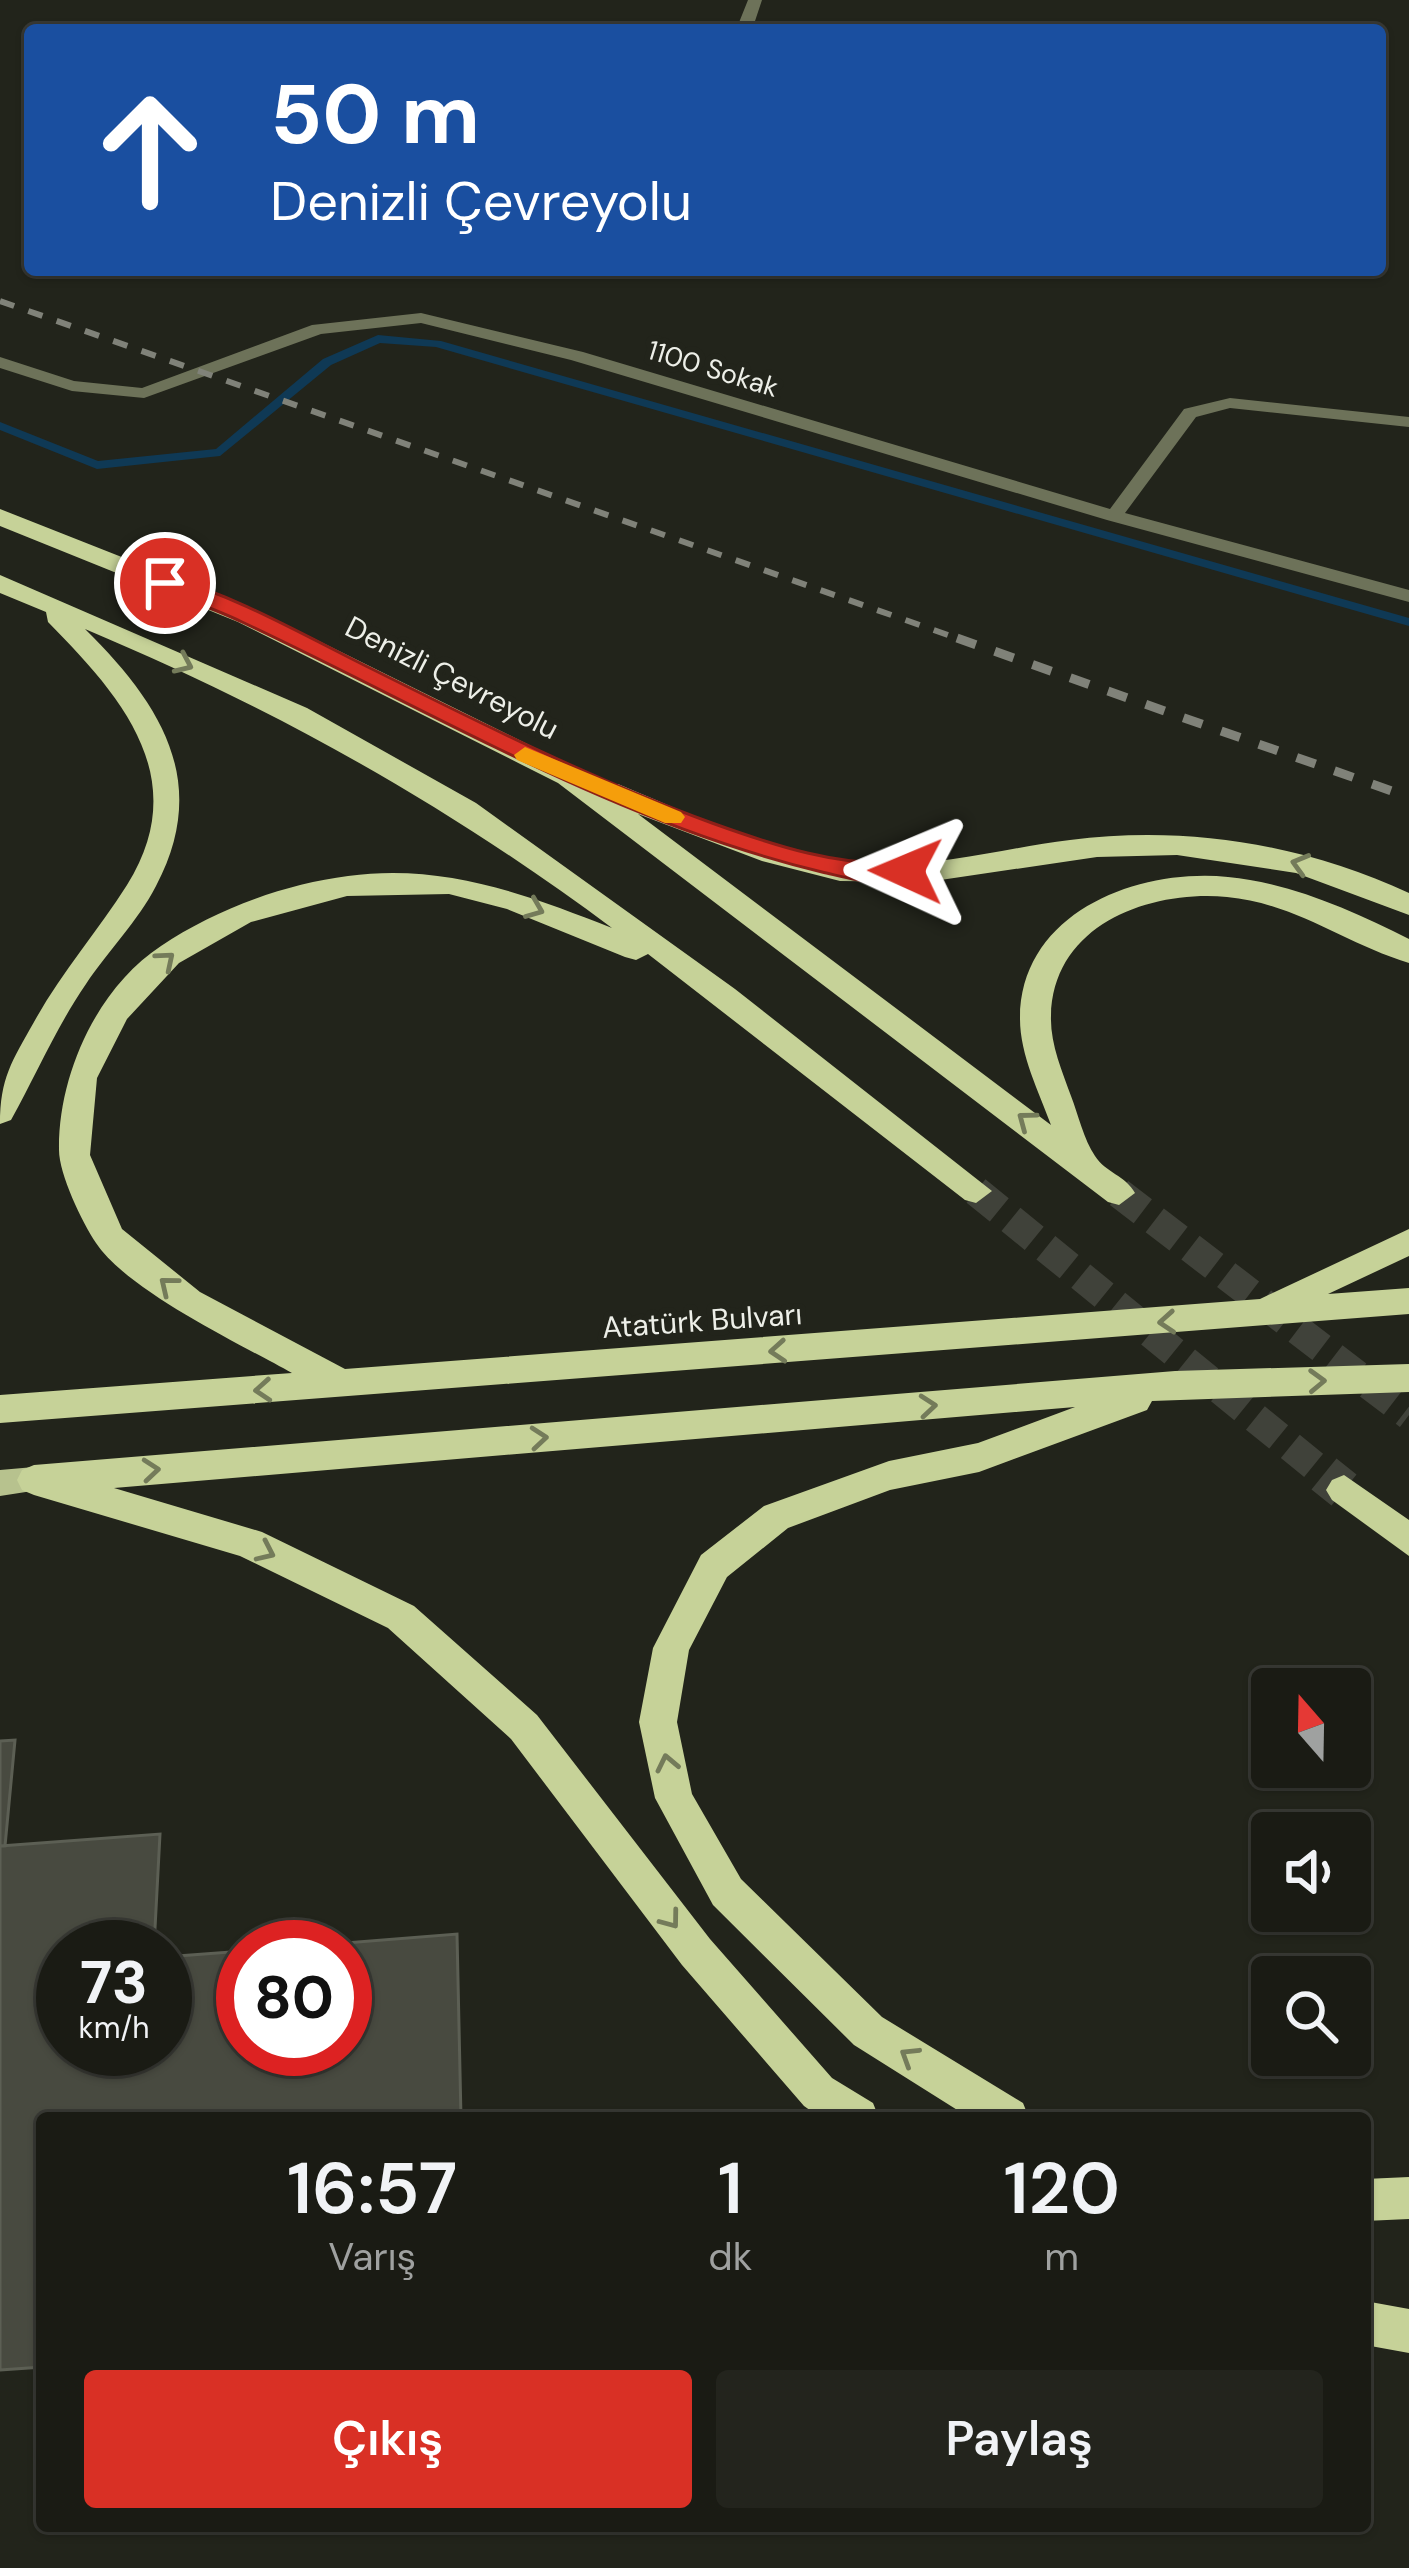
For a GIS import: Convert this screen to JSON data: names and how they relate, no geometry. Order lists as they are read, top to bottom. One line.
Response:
{"streets":{"highway":["Denizli Çevreyolu","Atatürk Bulvarı"],"street":["1100 Sokak"]},"north":"top","page":{"turn":["50 m","Denizli Çevreyolu"],"speed":"73 km/h","limit":"80","eta":["16:57","Varış","1","dk","120","m"],"buttons":["Çıkış","Paylaş"]}}
